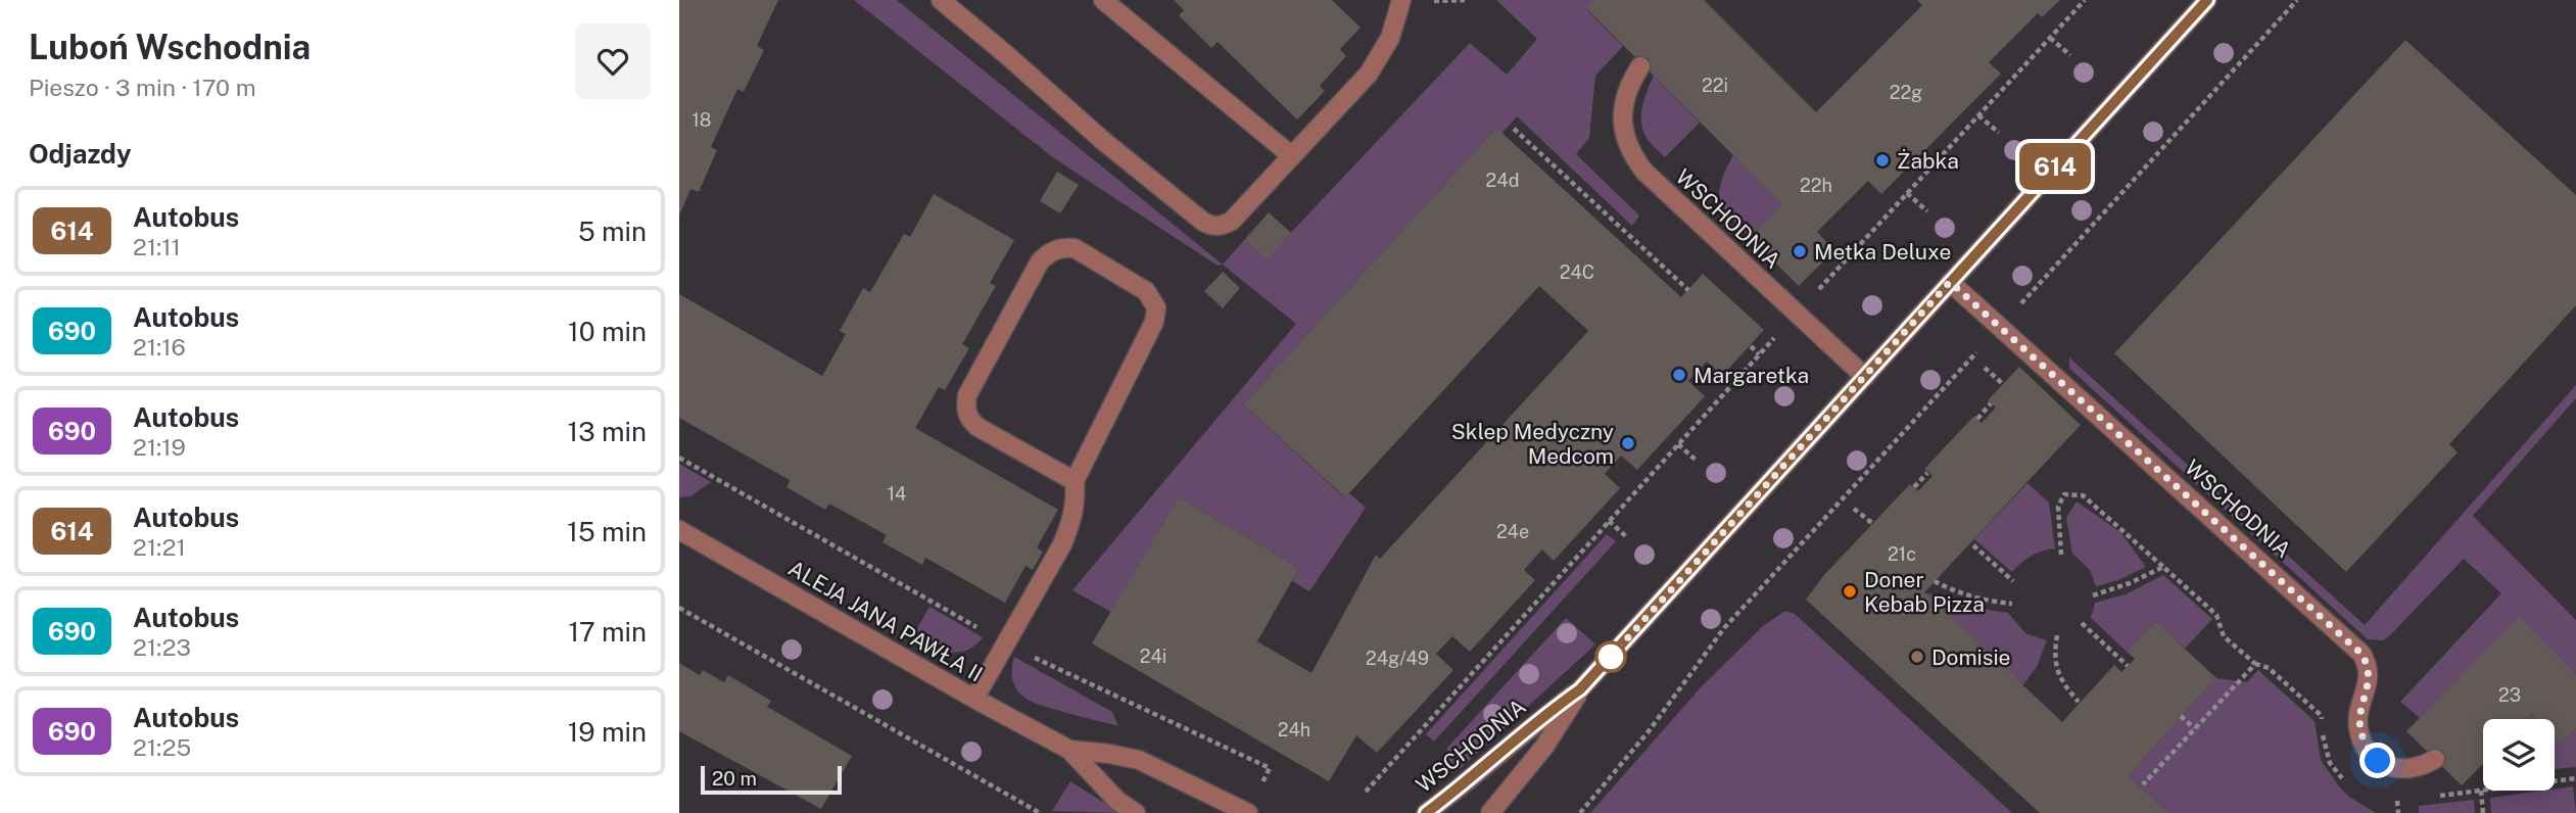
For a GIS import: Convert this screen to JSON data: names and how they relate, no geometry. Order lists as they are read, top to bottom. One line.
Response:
{"streets":{"street":["WSCHODNIA","ALEJA JANA PAWŁA II"]},"places":["Żabka","Metka Deluxe","Margaretka","Sklep Medyczny Medcom","Doner Kebab Pizza","Domisie"],"lines":["bus line 614"],"house_numbers":["22i","22g","18","24d","22h","24C","14","24e","21c","24i","24g/49","23","24h"],"scale_bar":"20 m","page":{"heading":[["Luboń Wschodnia","Pieszo · 3 min · 170 m"],"Odjazdy"],"on_map":"614","list":[{"mark":"614","name":"Autobus","note":"21:11","value":"5 min"},{"mark":"690","name":"Autobus","note":"21:16","value":"10 min"},{"mark":"690","name":"Autobus","note":"21:19","value":"13 min"},{"mark":"614","name":"Autobus","note":"21:21","value":"15 min"},{"mark":"690","name":"Autobus","note":"21:23","value":"17 min"},{"mark":"690","name":"Autobus","note":"21:25","value":"19 min"}],"scale":"20 m"}}
